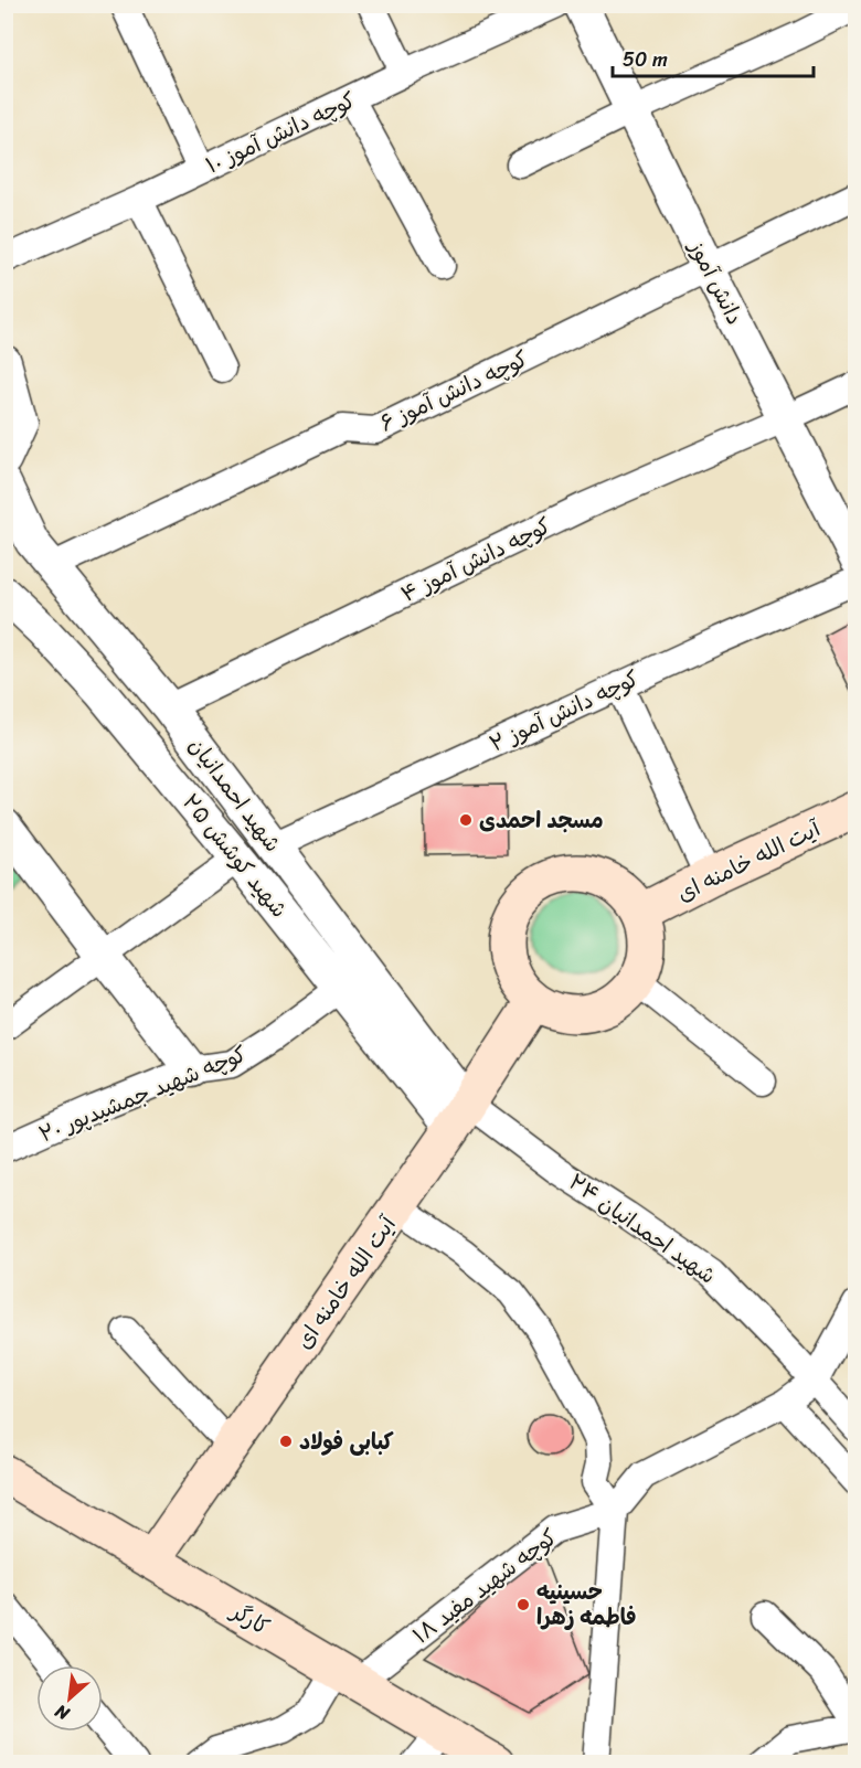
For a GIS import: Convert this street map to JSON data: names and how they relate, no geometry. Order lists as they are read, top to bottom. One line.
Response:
{"streets":{"main road":["آیت الله خامنه ای","کارگر"],"street":["کوچه دانش آموز ۱۰","دانش آموز","کوچه دانش آموز ۶","کوچه دانش آموز ۴","کوچه دانش آموز ۲","شهید احمدانیان","شهید کوشش ۲۵","کوچه شهید جمشیدپور ۲۰","شهید احمدانیان ۲۴","کوچه شهید مفید ۱۸"]},"crossings":[["دانش آموز","کوچه دانش آموز ۶"],["دانش آموز","کوچه دانش آموز ۴"],["کوچه دانش آموز ۶","شهید احمدانیان"],["کوچه دانش آموز ۴","شهید احمدانیان"],["کوچه دانش آموز ۲","شهید احمدانیان"],["شهید احمدانیان","شهید کوشش ۲۵"],["شهید احمدانیان","آیت الله خامنه ای"],["شهید احمدانیان","شهید احمدانیان ۲۴"],["شهید کوشش ۲۵","آیت الله خامنه ای"],["شهید کوشش ۲۵","کوچه شهید جمشیدپور ۲۰"],["شهید کوشش ۲۵","شهید احمدانیان ۲۴"],["آیت الله خامنه ای","شهید احمدانیان ۲۴"],["آیت الله خامنه ای","کارگر"],["کوچه شهید مفید ۱۸","کارگر"]],"places":["مسجد احمدی","کبابی فولاد","حسینیه فاطمه زهرا"],"scale_bar":"50 m","north":"bottom left"}
